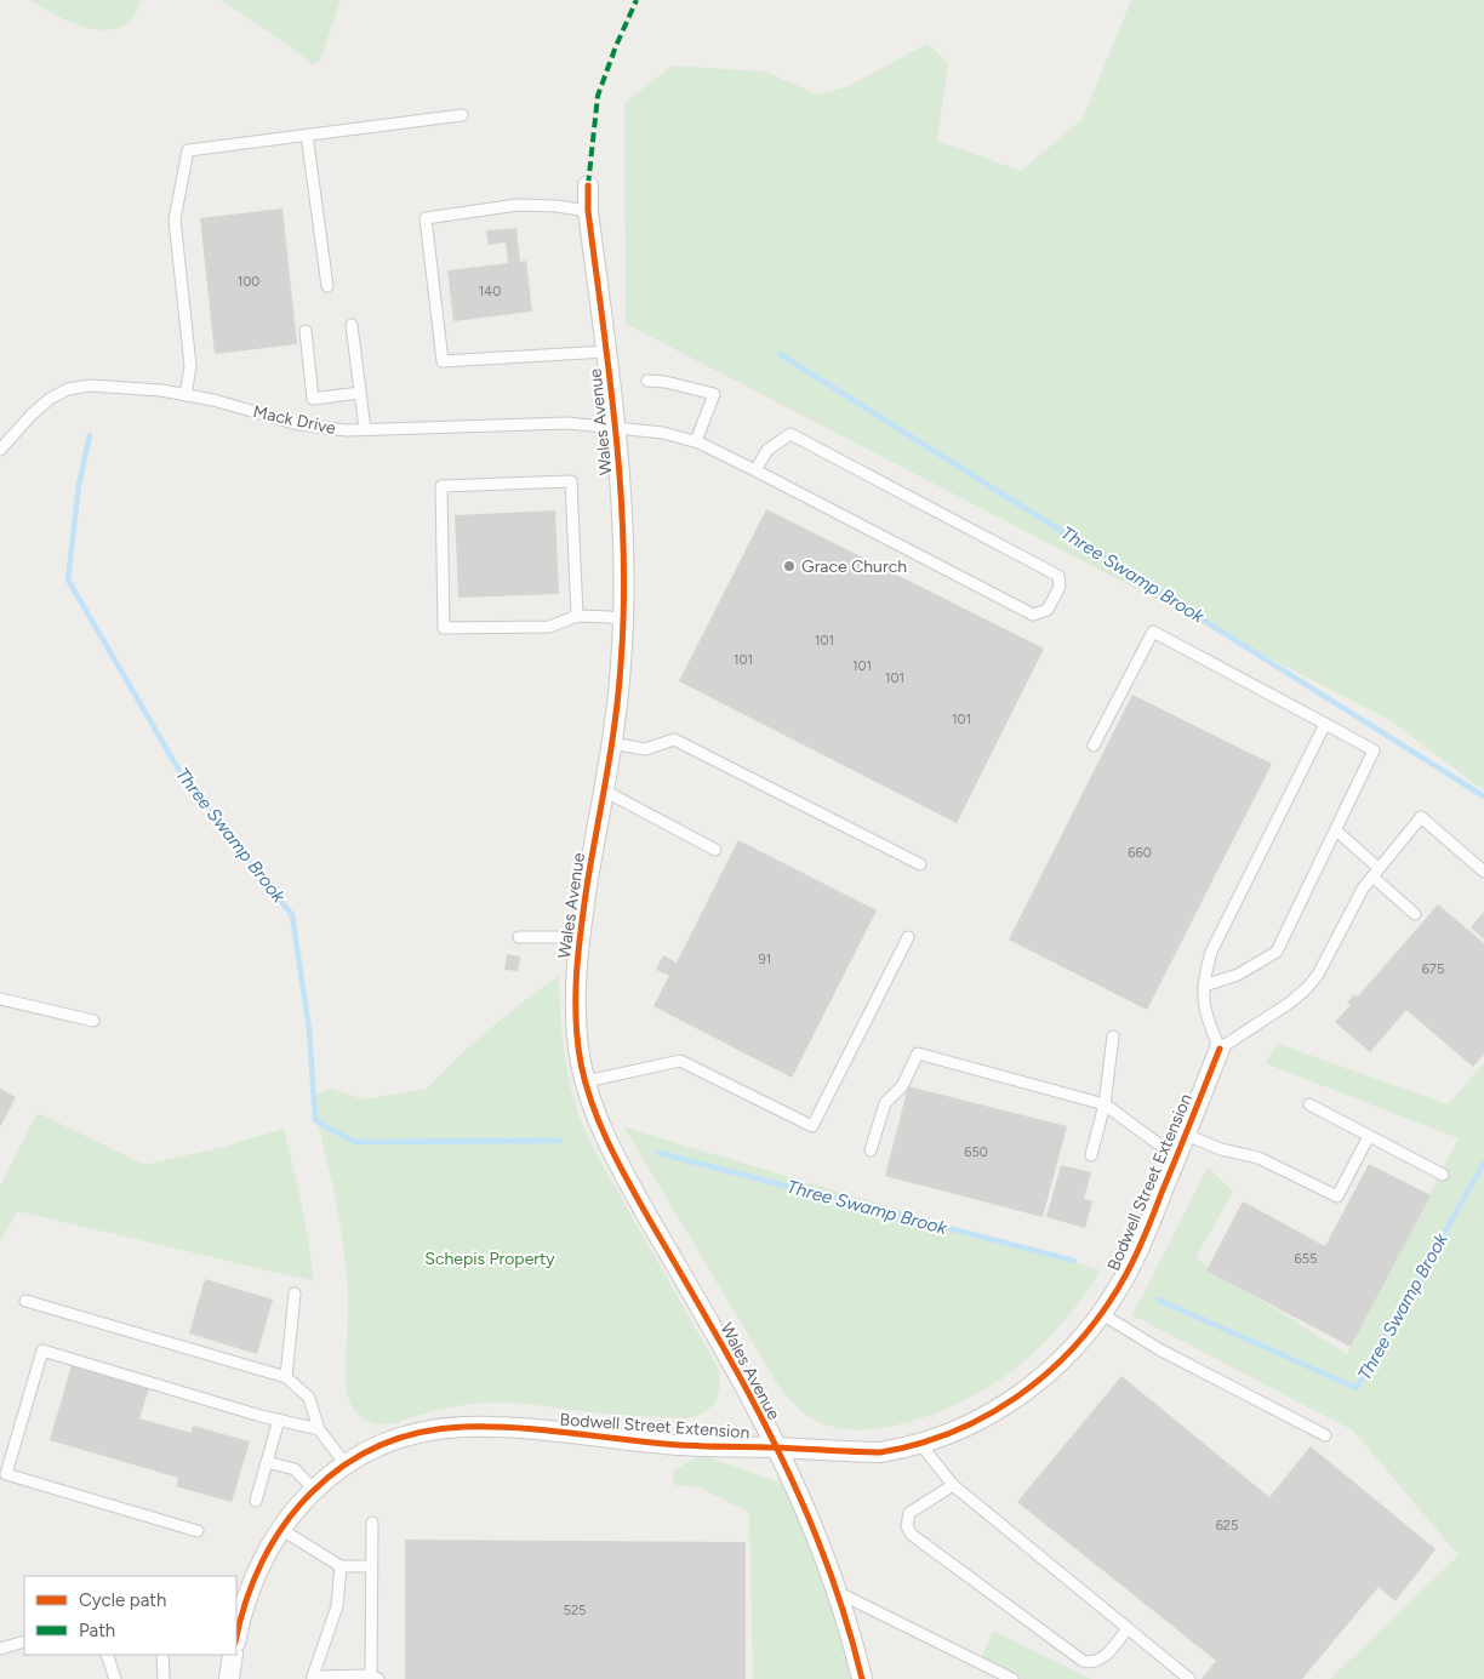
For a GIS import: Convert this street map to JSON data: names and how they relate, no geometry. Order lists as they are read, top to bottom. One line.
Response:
{"streets":{"street":["Wales Avenue","Bodwell Street Extension"],"lane":["Mack Drive"]},"crossings":[["Mack Drive","Wales Avenue"],["Wales Avenue","Bodwell Street Extension"]],"water":["Three Swamp Brook"],"parks":["Schepis Property"],"places":["Grace Church"],"house_numbers":["100","140","101","101","101","101","101","660","91","675","650","655","625","525"],"legend":["Cycle path","Path"]}
